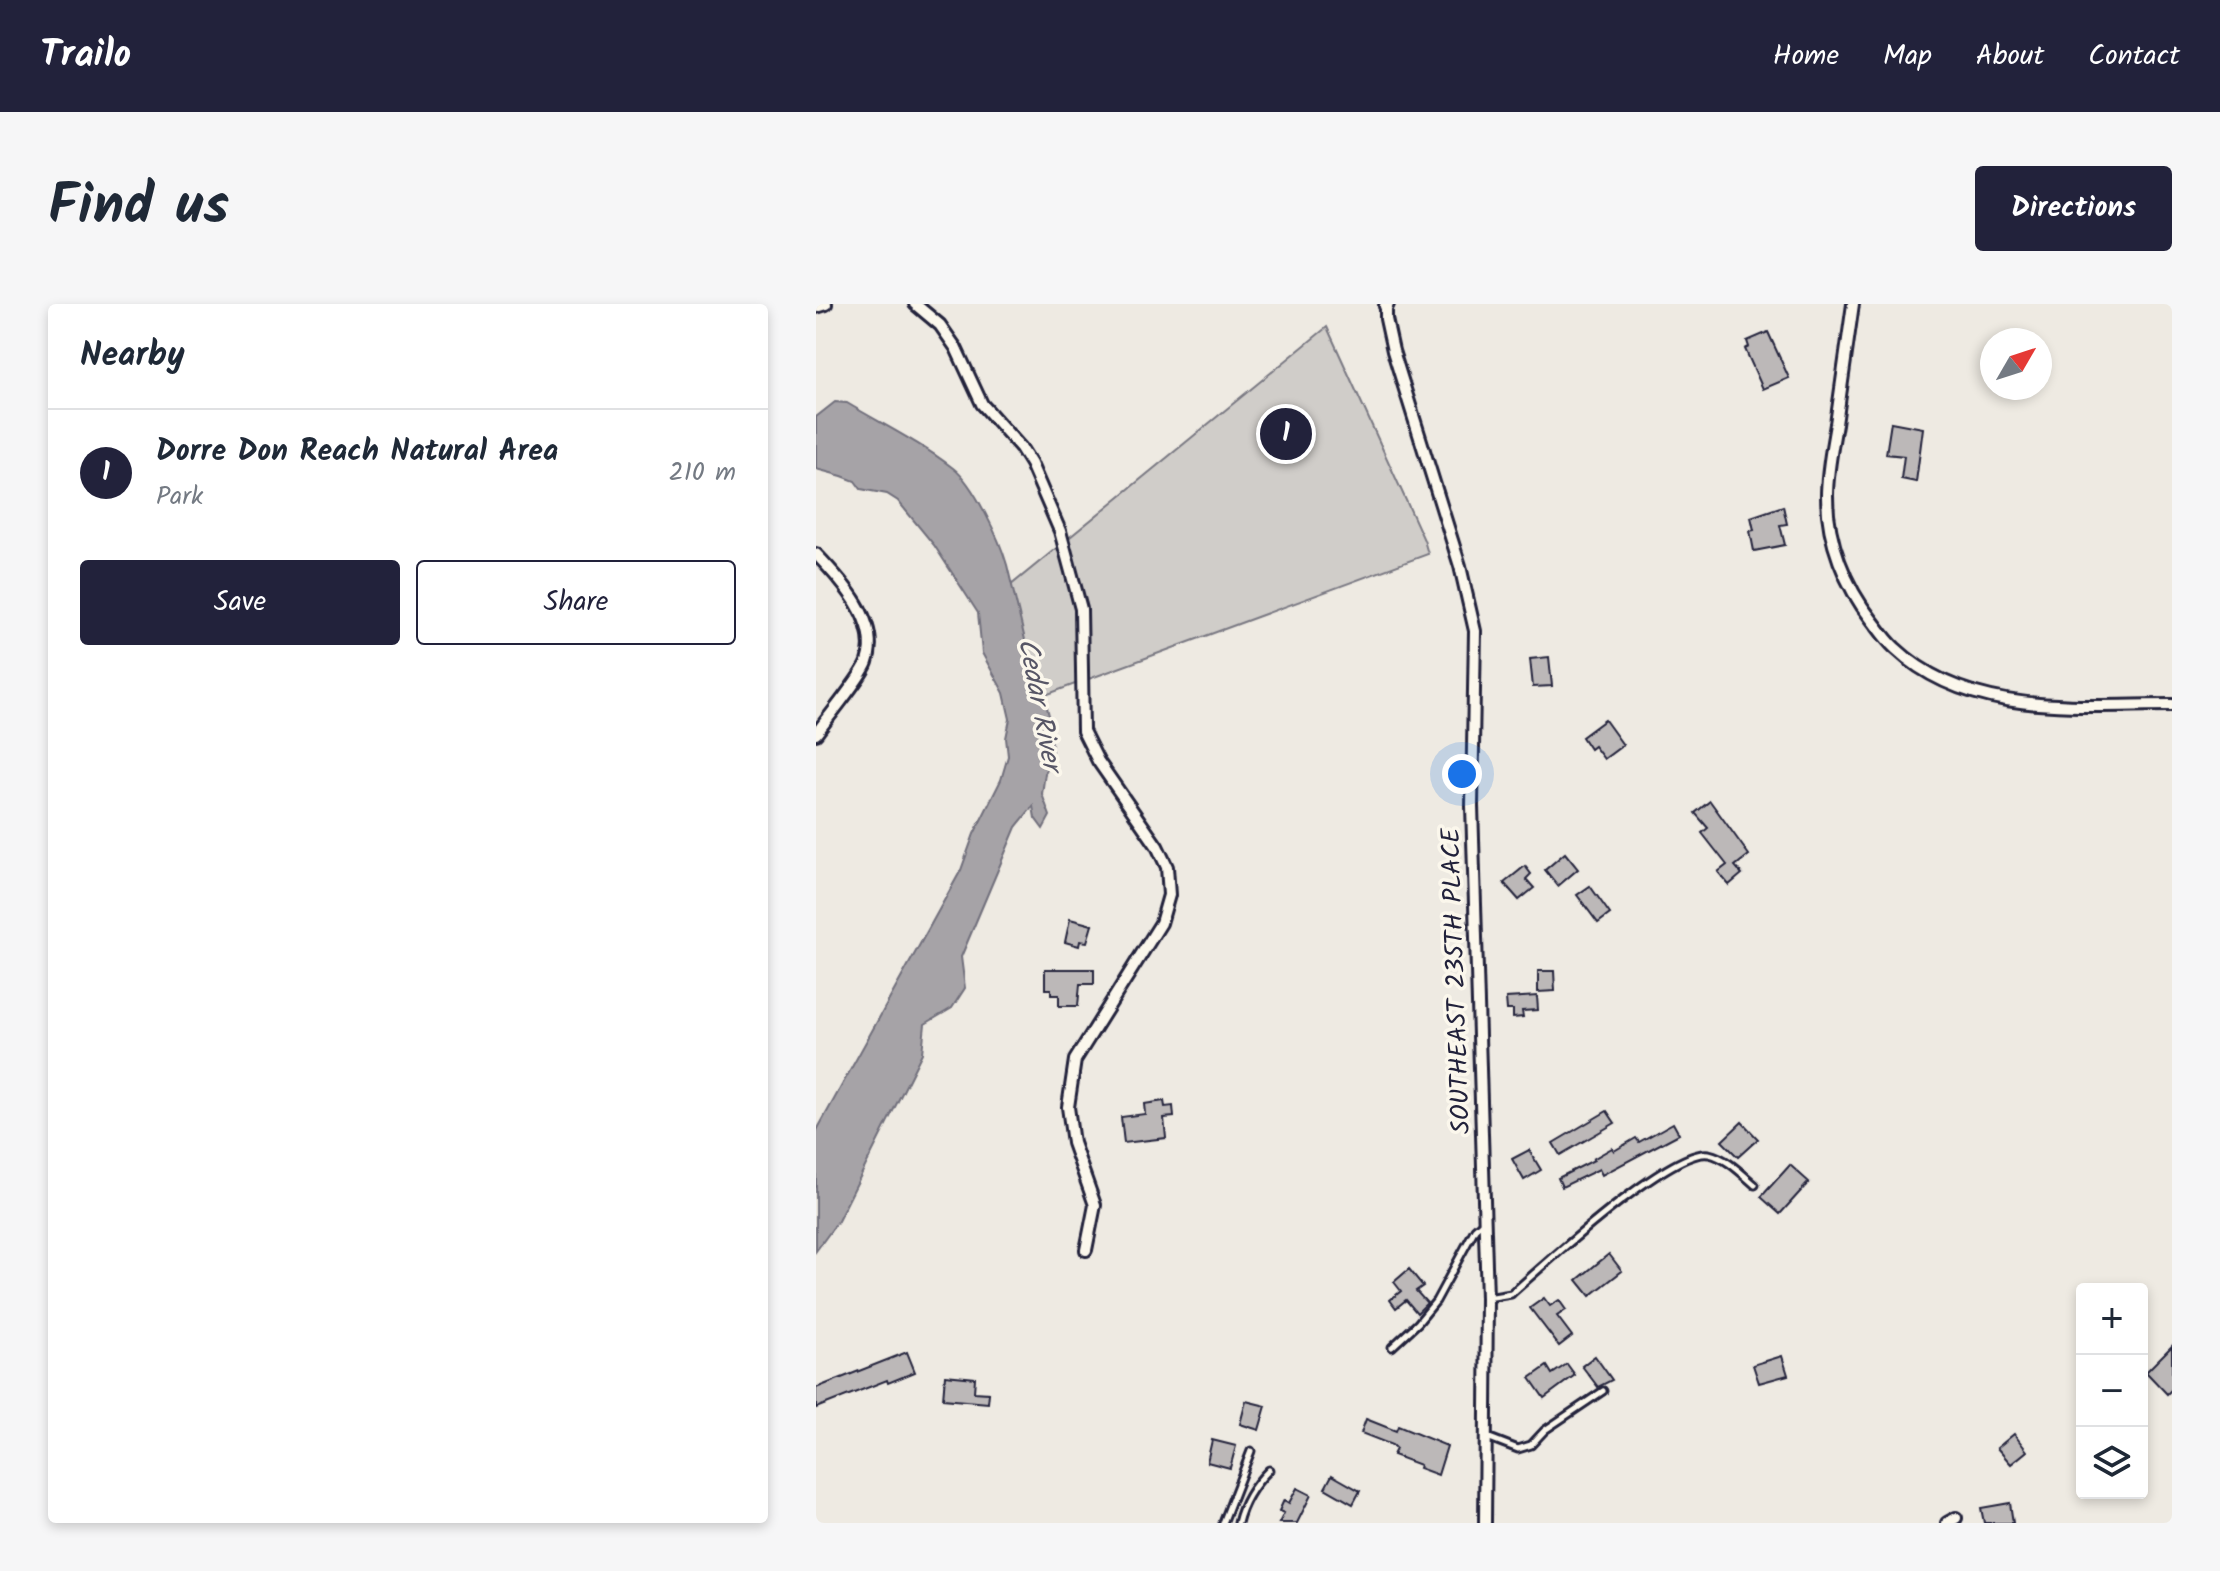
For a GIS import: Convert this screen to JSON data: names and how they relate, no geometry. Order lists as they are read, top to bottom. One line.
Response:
{"streets":{"street":["SOUTHEAST 235TH PLACE"]},"water":["Cedar River"],"north":"top right","page":{"header":"Trailo","nav":["Home","Map","About","Contact"],"title":"Find us","buttons":["Directions",["Save","Share"]],"heading":"Nearby","pins":"1","list":[{"mark":"1","name":"Dorre Don Reach Natural Area","note":"Park","value":"210 m"}],"map_buttons":["+","−"]}}
